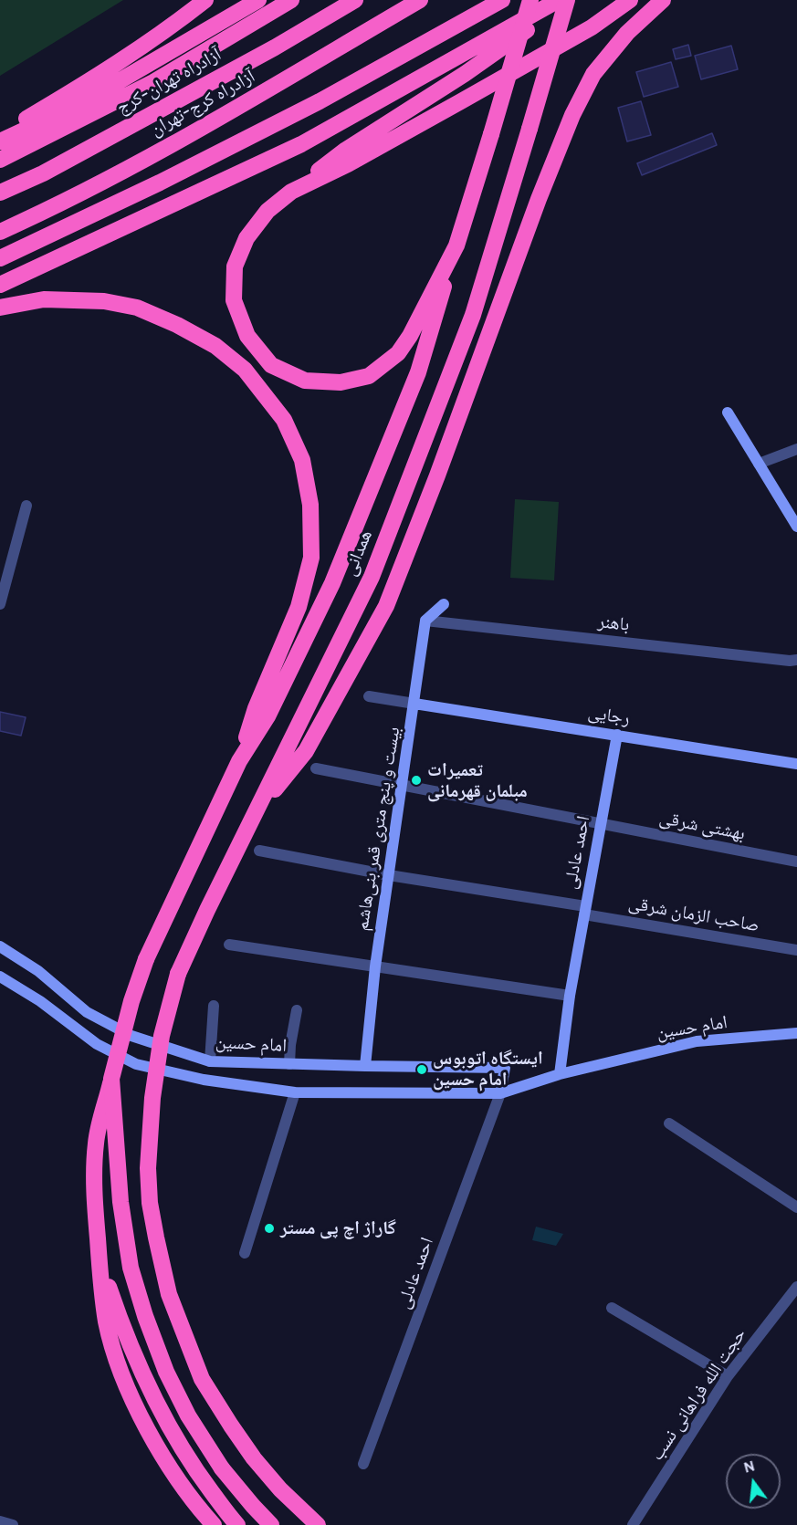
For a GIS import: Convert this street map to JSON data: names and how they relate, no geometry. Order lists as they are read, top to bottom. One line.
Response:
{"streets":{"highway":["آزادراه تهران-کرج","آزادراه کرج-تهران","همدانی"],"main road":["رجایی","بیست و پنج متری قمر بنی‌هاشم","احمد عادلی","امام حسین"],"street":["باهنر","بهشتی شرقی","صاحب الزمان شرقی","حجت الله فراهانی نسب"]},"crossings":[["باهنر","بیست و پنج متری قمر بنی‌هاشم"],["رجایی","بیست و پنج متری قمر بنی‌هاشم"],["رجایی","احمد عادلی"],["بهشتی شرقی","بیست و پنج متری قمر بنی‌هاشم"],["بهشتی شرقی","احمد عادلی"],["بیست و پنج متری قمر بنی‌هاشم","صاحب الزمان شرقی"],["بیست و پنج متری قمر بنی‌هاشم","امام حسین"],["احمد عادلی","صاحب الزمان شرقی"],["احمد عادلی","امام حسین"]],"places":["تعمیرات مبلمان قهرمانی","ایستگاه اتوبوس امام حسین","گاراژ اچ پی مستر"],"north":"top"}
